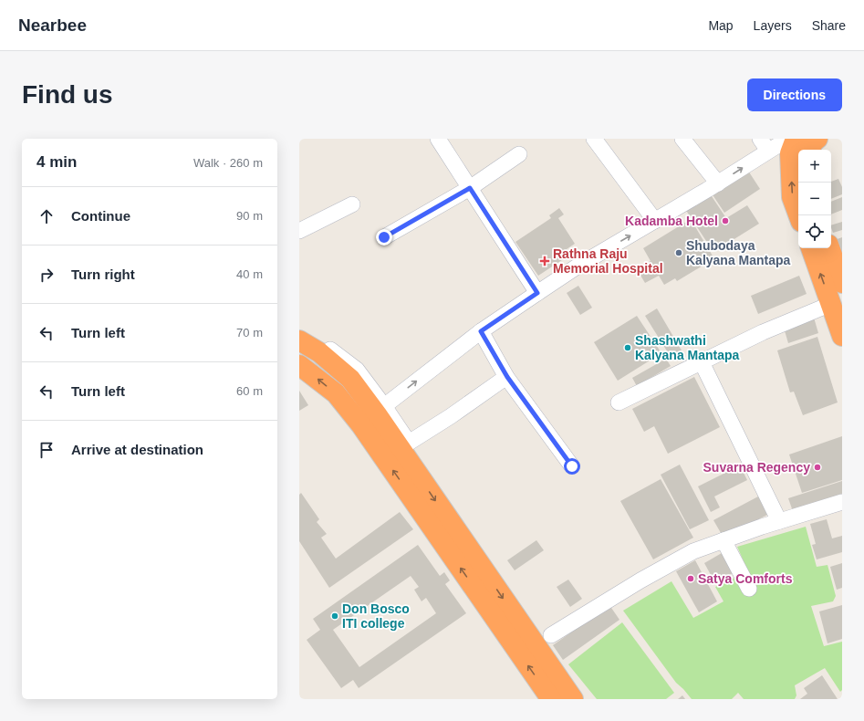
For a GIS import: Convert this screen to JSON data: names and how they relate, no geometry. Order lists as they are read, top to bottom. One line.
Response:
{"places":{"other":["Kadamba Hotel","Shubodaya Kalyana Mantapa","Shashwathi Kalyana Mantapa","Suvarna Regency","Satya Comforts","Don Bosco ITI college"],"health":["Rathna Raju Memorial Hospital"]},"page":{"header":"Nearbee","nav":["Map","Layers","Share"],"buttons":"Directions","title":"Find us","heading":["4 min","Walk · 260 m"],"map_buttons":["+","−"],"list":[["Continue","90 m"],["Turn right","40 m"],["Turn left","70 m"],["Turn left","60 m"],"Arrive at destination"]}}
